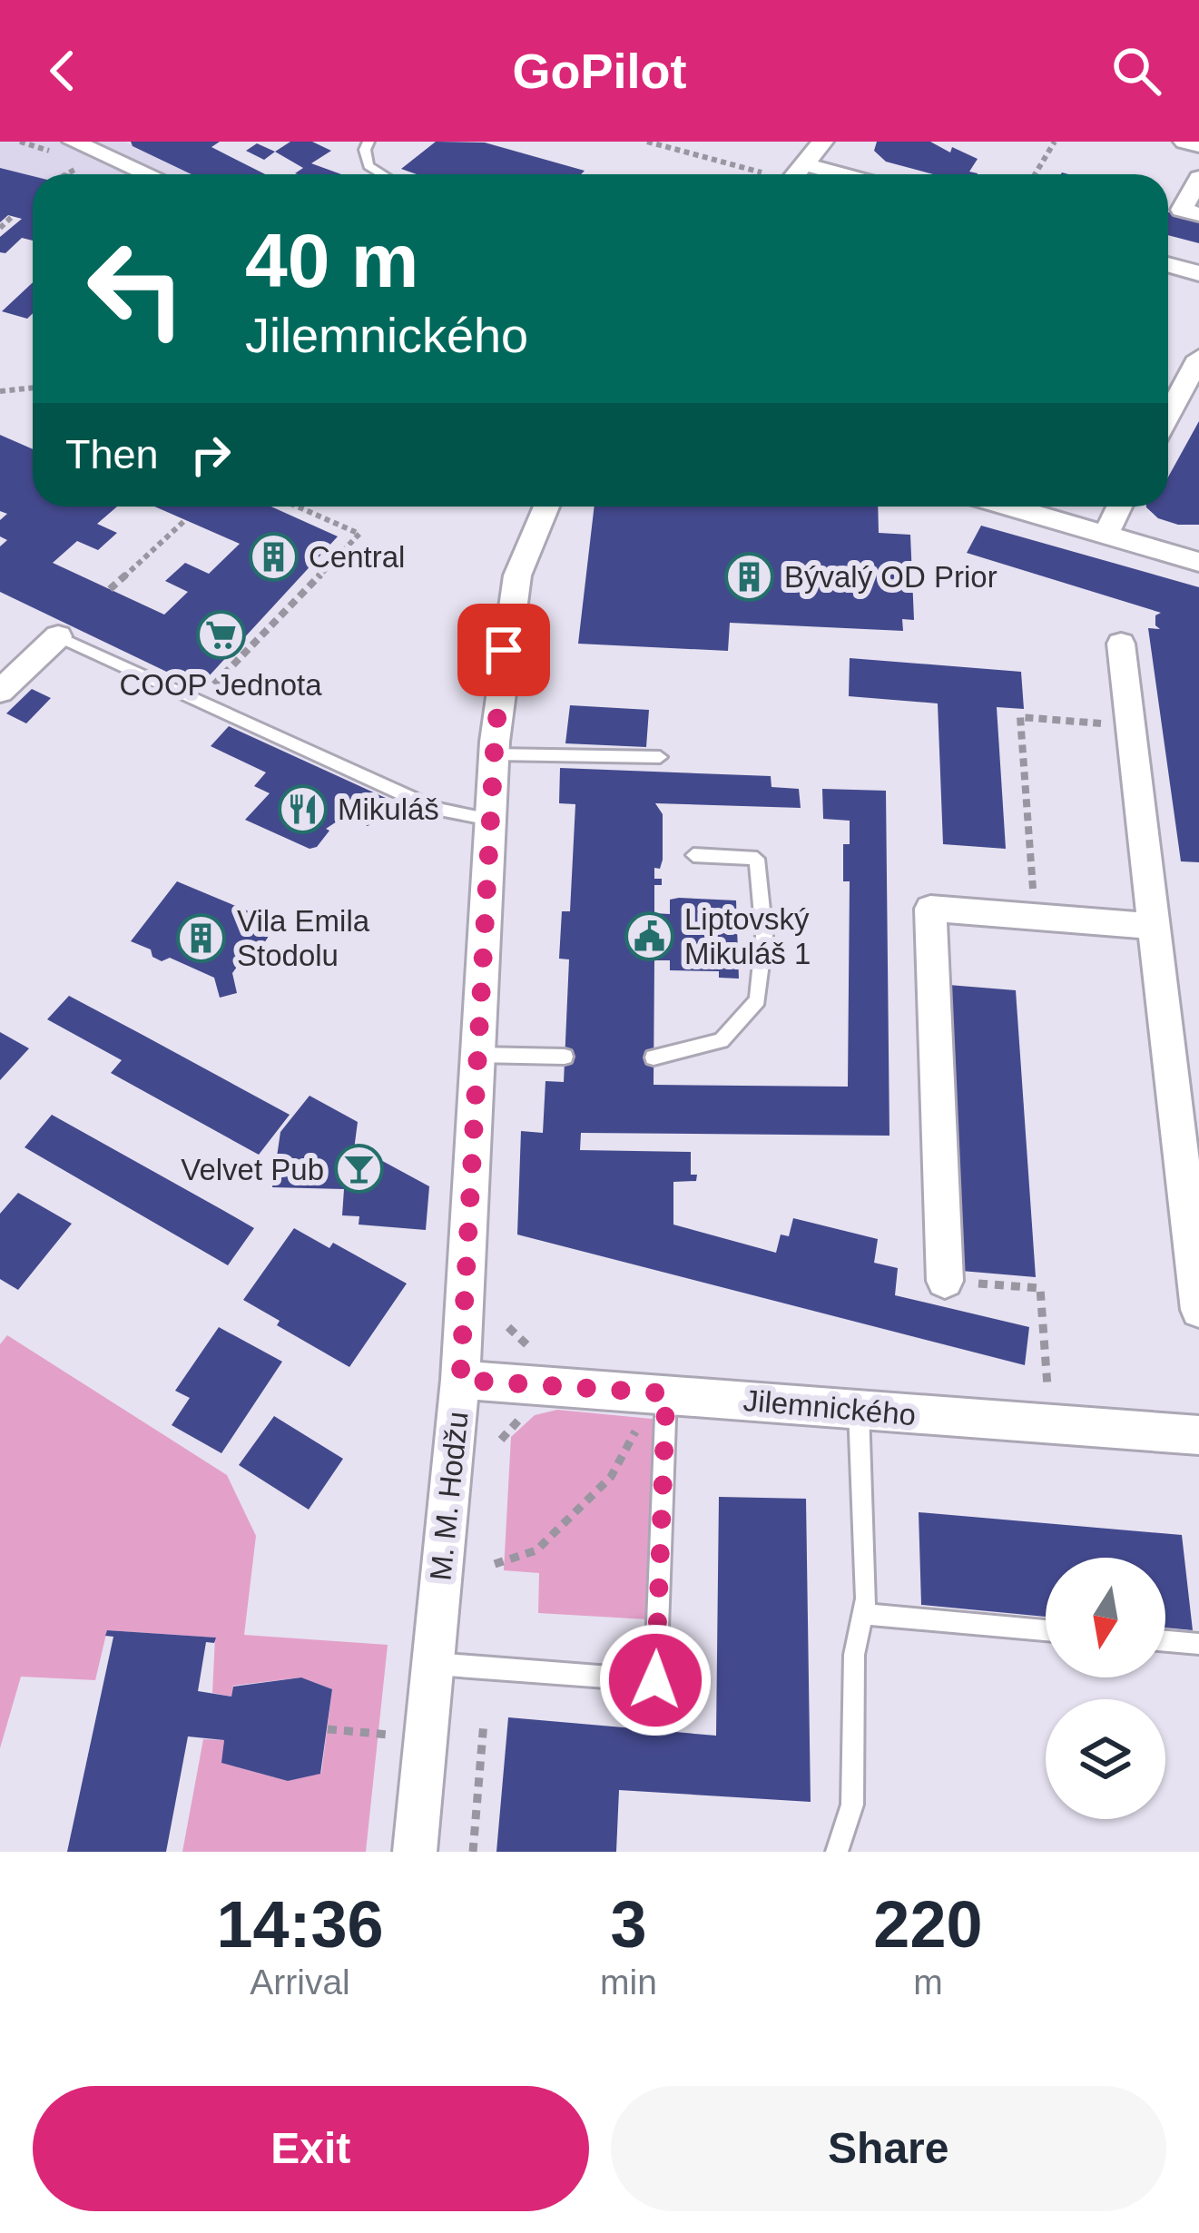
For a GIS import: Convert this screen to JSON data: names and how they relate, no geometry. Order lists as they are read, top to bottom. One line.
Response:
{"streets":{"street":["Jilemnického","M. M. Hodžu"]},"crossings":[["Jilemnického","M. M. Hodžu"]],"places":{"building":["Central","Bývalý OD Prior","Vila Emila Stodolu"],"supermarket":["COOP Jednota"],"restaurant":["Mikuláš"],"public building":["Liptovský Mikuláš 1"],"bar":["Velvet Pub"]},"north":"bottom","page":{"header":"GoPilot","turn":["40 m","Jilemnického"],"then":"Then","eta":["14:36","Arrival","3","min","220","m"],"buttons":["Exit","Share"]}}
